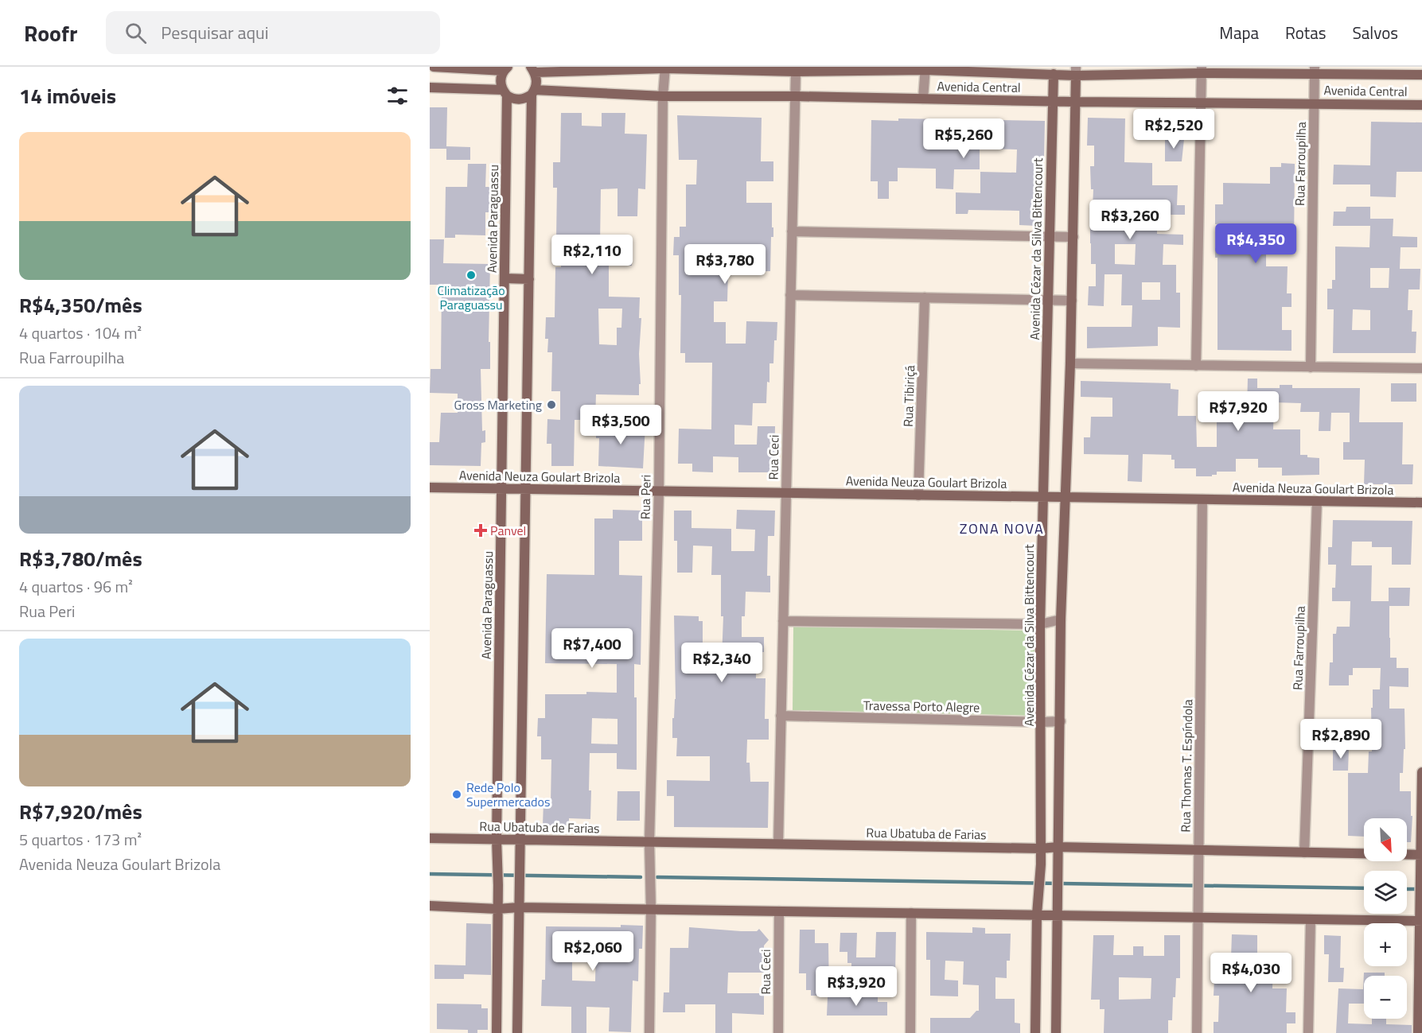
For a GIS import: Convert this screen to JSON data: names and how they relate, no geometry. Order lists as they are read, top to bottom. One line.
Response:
{"streets":{"street":["Avenida Central","Rua Farroupilha","Avenida Paraguassu","Avenida Cézar da Silva Bittencourt","Rua Tibiriçá","Rua Ceci","Avenida Neuza Goulart Brizola","Rua Peri","Travessa Porto Alegre","Rua Thomas T. Espíndola","Rua Ubatuba de Farias"]},"crossings":[["Avenida Central","Rua Farroupilha"],["Avenida Central","Avenida Paraguassu"],["Avenida Central","Avenida Cézar da Silva Bittencourt"],["Avenida Central","Rua Ceci"],["Avenida Central","Rua Peri"],["Rua Farroupilha","Avenida Neuza Goulart Brizola"],["Rua Farroupilha","Rua Ubatuba de Farias"],["Avenida Paraguassu","Avenida Neuza Goulart Brizola"],["Avenida Paraguassu","Rua Ubatuba de Farias"],["Avenida Cézar da Silva Bittencourt","Avenida Neuza Goulart Brizola"],["Avenida Cézar da Silva Bittencourt","Travessa Porto Alegre"],["Avenida Cézar da Silva Bittencourt","Rua Ubatuba de Farias"],["Rua Tibiriçá","Avenida Neuza Goulart Brizola"],["Rua Ceci","Avenida Neuza Goulart Brizola"],["Rua Ceci","Travessa Porto Alegre"],["Rua Ceci","Rua Ubatuba de Farias"],["Avenida Neuza Goulart Brizola","Rua Peri"],["Avenida Neuza Goulart Brizola","Rua Thomas T. Espíndola"],["Rua Peri","Rua Ubatuba de Farias"],["Rua Thomas T. Espíndola","Rua Ubatuba de Farias"]],"districts":["ZONA NOVA"],"places":{"other":["Climatização Paraguassu","Gross Marketing","Rede Polo Supermercados"],"health":["Panvel"]},"north":"bottom right","page":{"header":"Roofr","search":"Pesquisar aqui","nav":["Mapa","Rotas","Salvos"],"heading":"14 imóveis","price":["R$2,520","R$5,260","R$3,260","R$4,350","R$2,110","R$3,780","R$7,920","R$3,500","R$7,400","R$2,340","R$2,890","R$2,060","R$4,030","R$3,920"],"list":[{"name":"R$4,350/mês","note":"4 quartos · 104 m² · Rua Farroupilha"},{"name":"R$3,780/mês","note":"4 quartos · 96 m² · Rua Peri"},{"name":"R$7,920/mês","note":"5 quartos · 173 m² · Avenida Neuza Goulart Brizola"}],"map_buttons":["+","−"]}}
